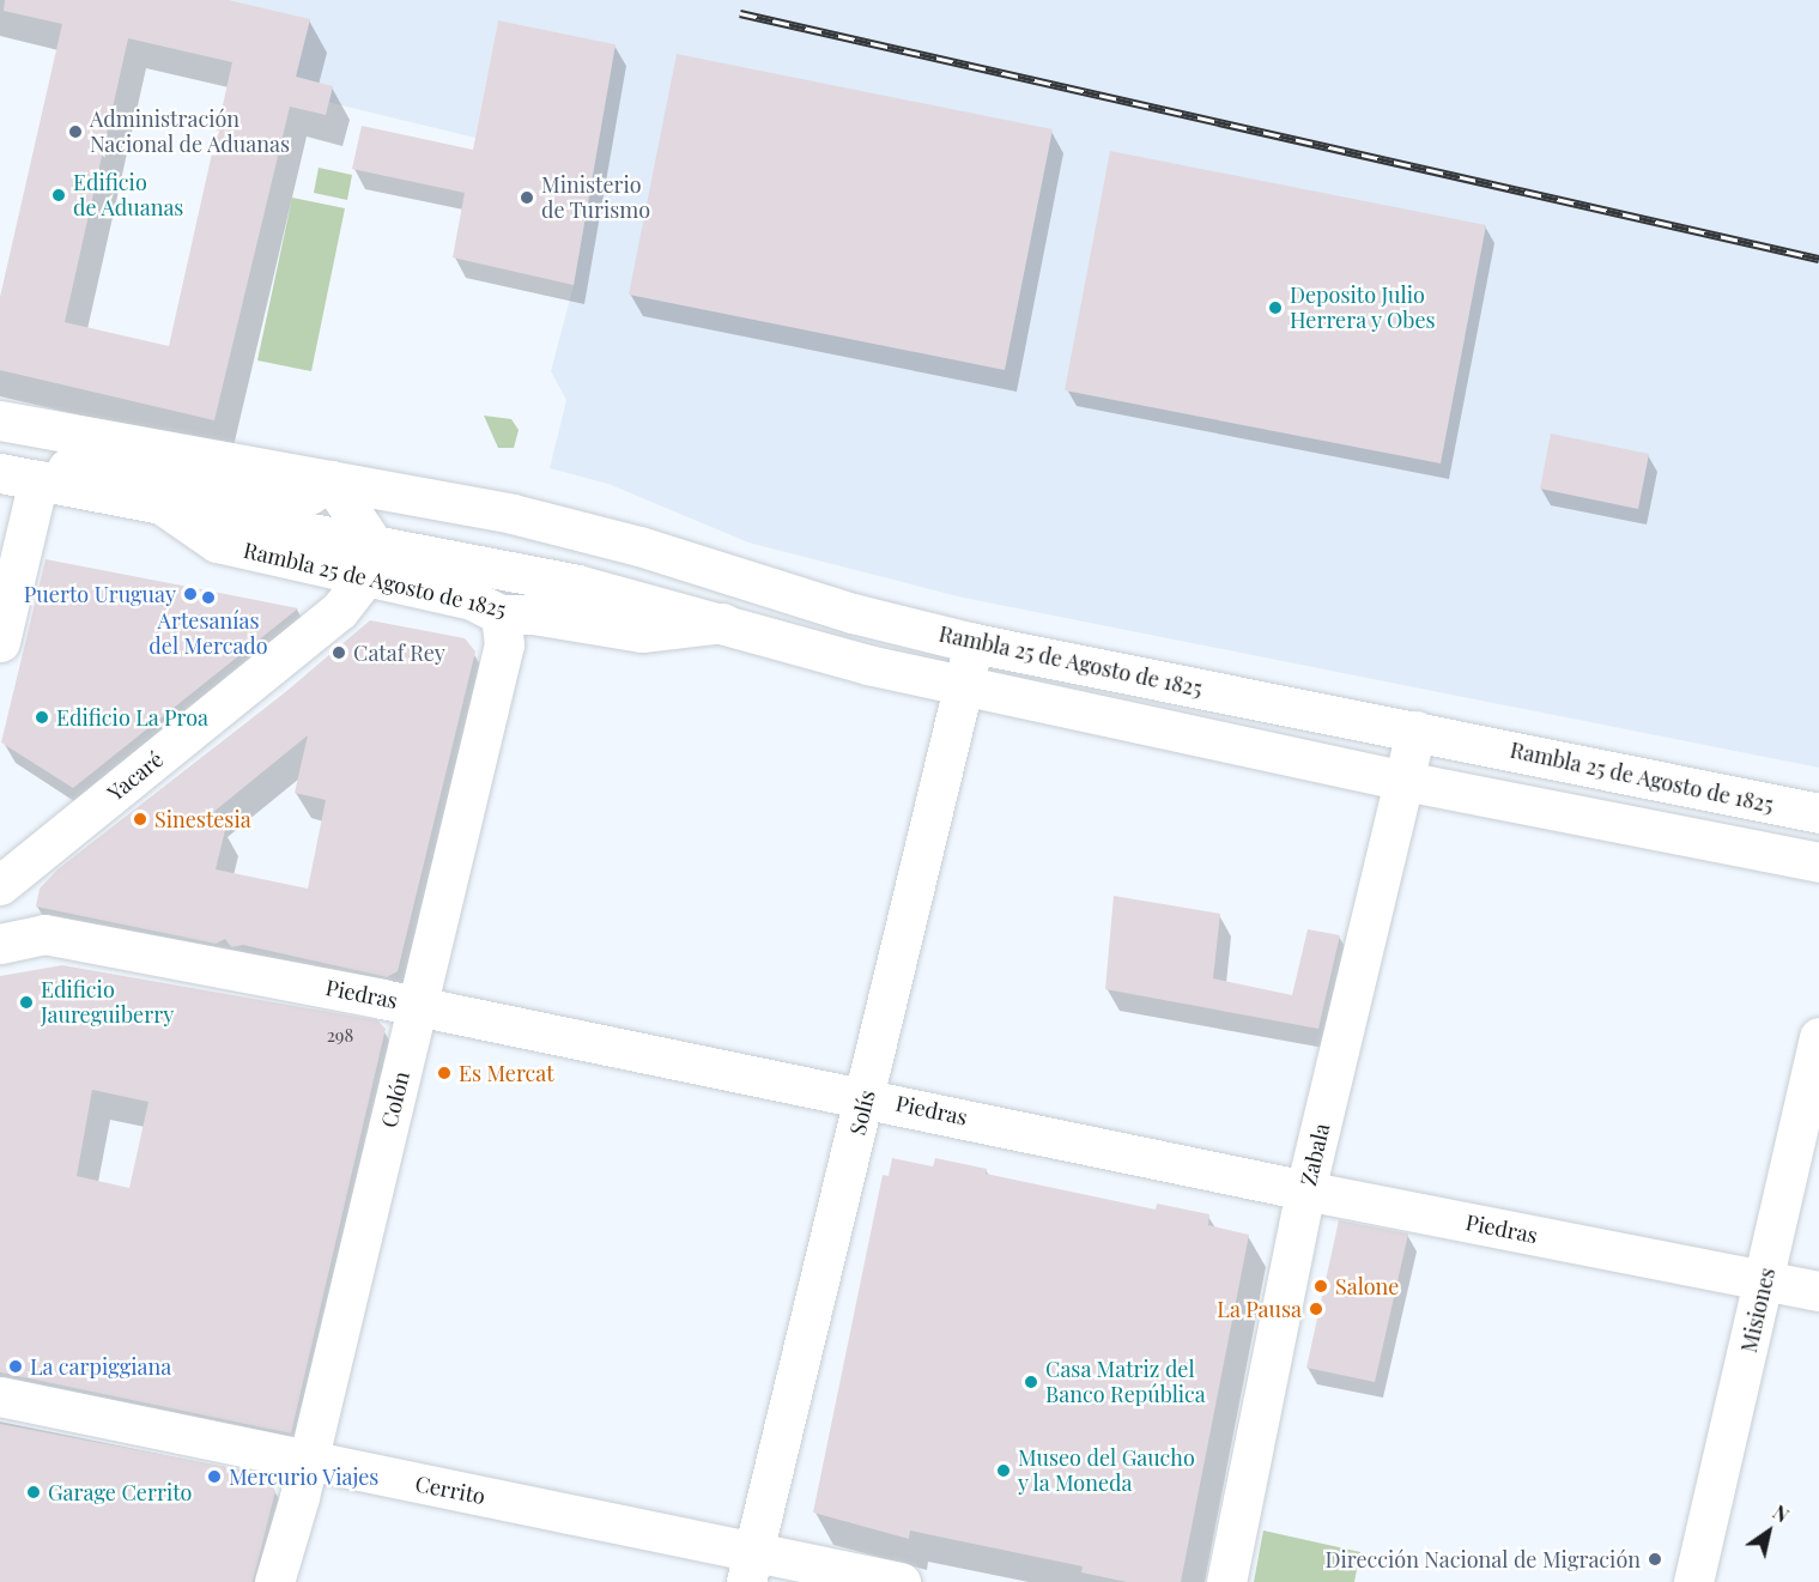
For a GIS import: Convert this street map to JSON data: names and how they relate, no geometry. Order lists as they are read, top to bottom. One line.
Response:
{"streets":{"street":["Rambla 25 de Agosto de 1825","Yacaré","Piedras","Colón","Solís","Zabala","Misiones","Cerrito"]},"crossings":[["Rambla 25 de Agosto de 1825","Yacaré"],["Rambla 25 de Agosto de 1825","Colón"],["Rambla 25 de Agosto de 1825","Solís"],["Rambla 25 de Agosto de 1825","Zabala"],["Yacaré","Piedras"],["Piedras","Colón"],["Piedras","Solís"],["Piedras","Zabala"],["Piedras","Misiones"],["Colón","Cerrito"],["Solís","Cerrito"]],"places":["Administración Nacional de Aduanas","Edificio de Aduanas","Ministerio de Turismo","Deposito Julio Herrera y Obes","Puerto Uruguay","Artesanías del Mercado","Cataf Rey","Edificio La Proa","Sinestesia","Edificio Jaureguiberry","Es Mercat","Salone","La Pausa","La carpiggiana","Casa Matriz del Banco República","Museo del Gaucho y la Moneda","Mercurio Viajes","Garage Cerrito","Dirección Nacional de Migración"],"house_numbers":["298"],"north":"top right"}
